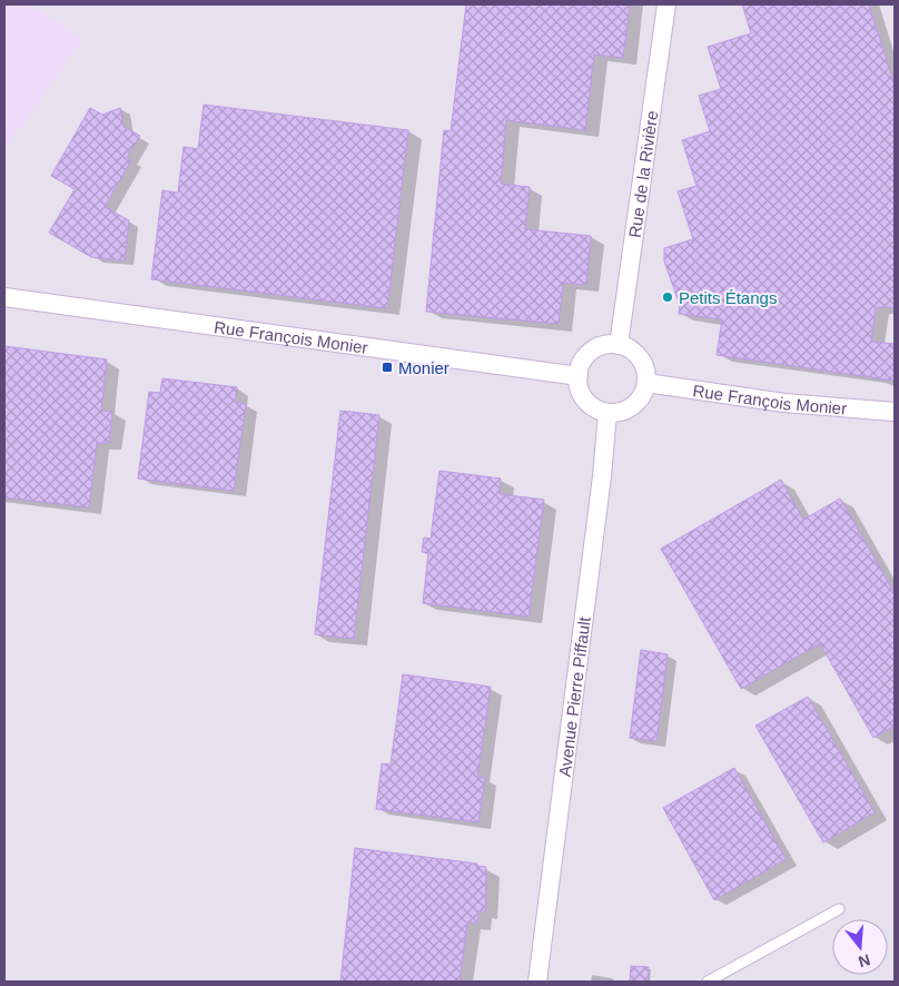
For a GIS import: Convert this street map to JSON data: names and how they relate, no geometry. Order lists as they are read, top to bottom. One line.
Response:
{"streets":{"street":["Rue de la Rivière","Rue François Monier","Avenue Pierre Piffault"]},"crossings":[["Rue de la Rivière","Rue François Monier"],["Rue de la Rivière","Avenue Pierre Piffault"],["Rue François Monier","Avenue Pierre Piffault"]],"places":{"other":["Petits Étangs"],"transit":["Monier"]},"north":"bottom"}
